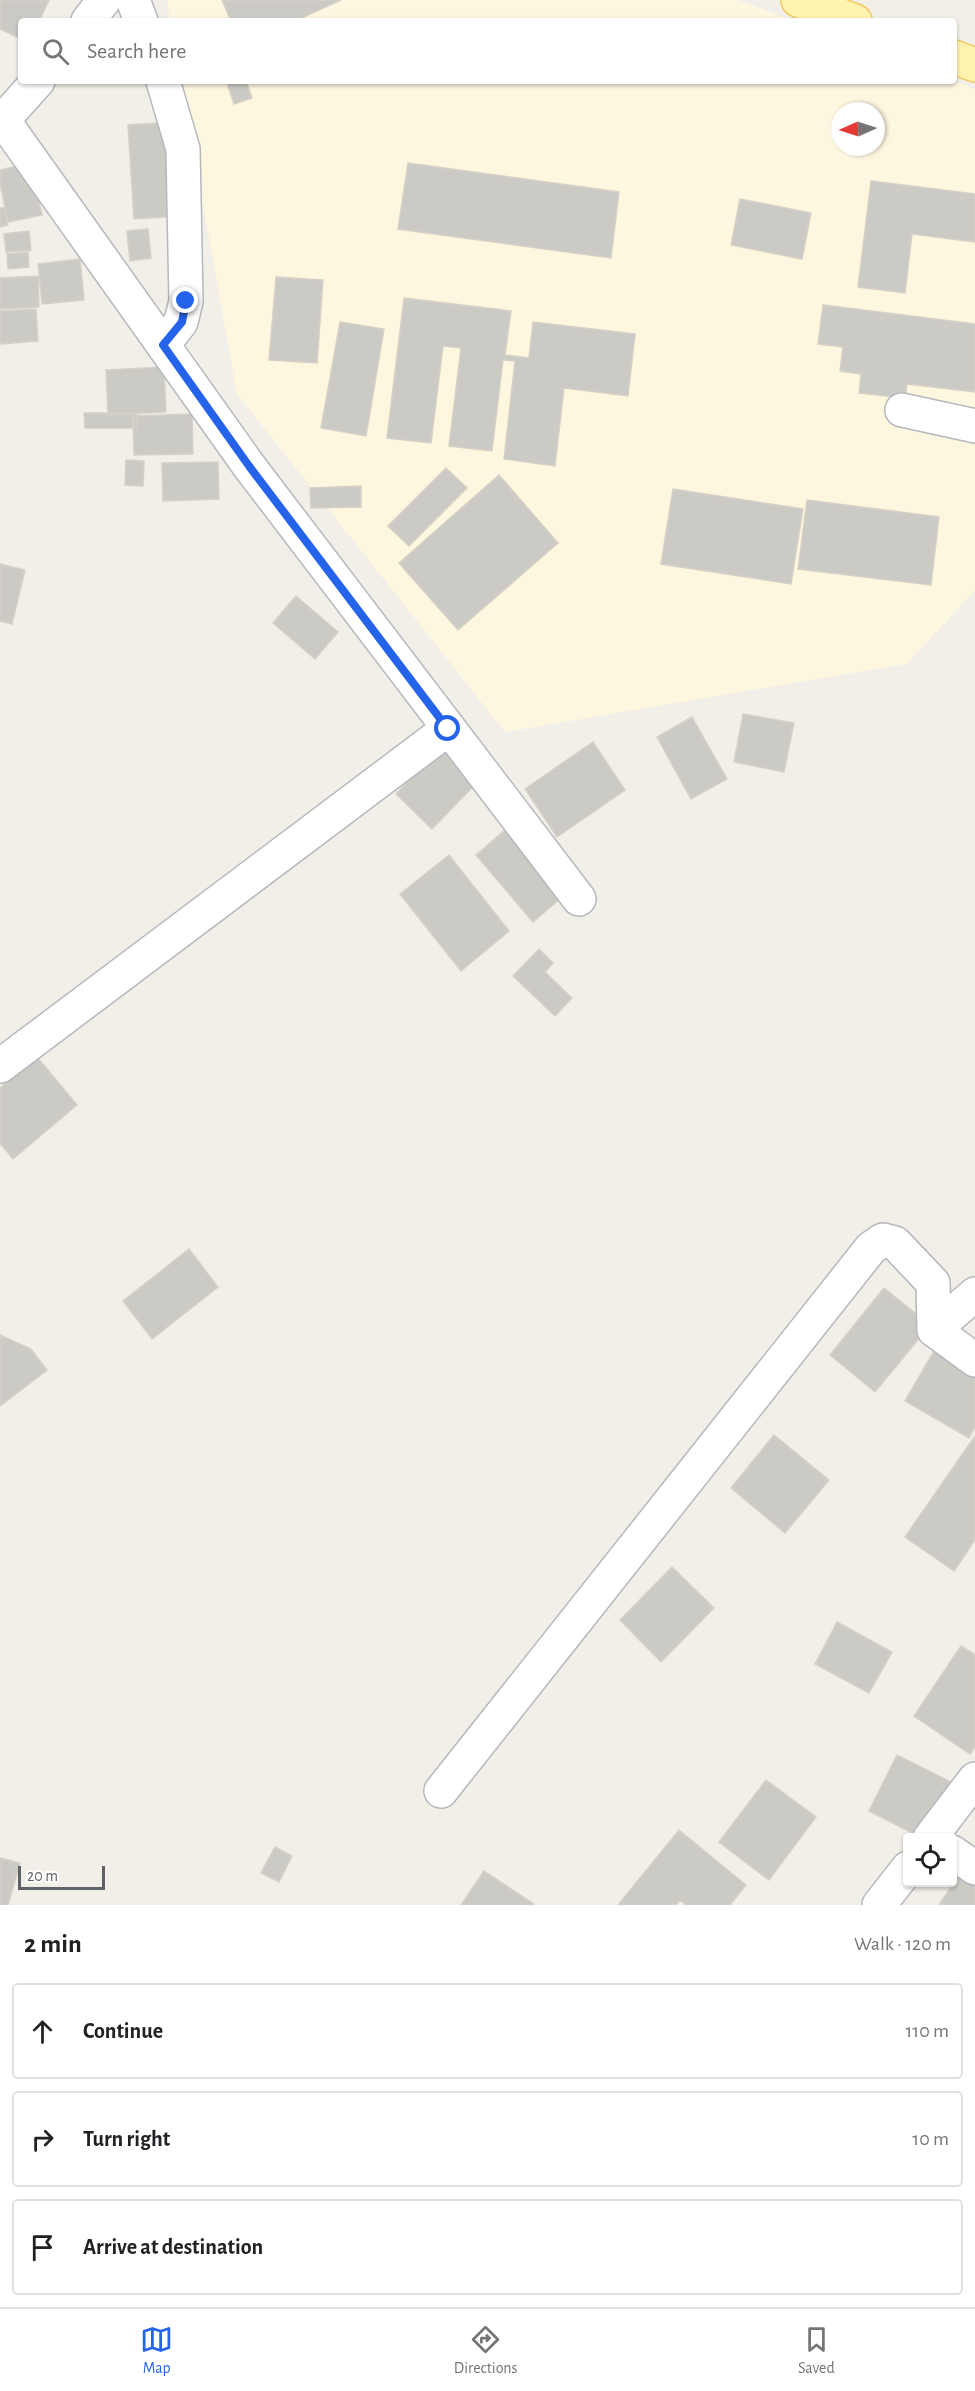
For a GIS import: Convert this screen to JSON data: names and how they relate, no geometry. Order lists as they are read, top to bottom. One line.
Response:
{"scale_bar":"20 m","north":"left","page":{"search":"Search here","scale":"20 m","heading":["2 min","Walk · 120 m"],"list":[["Continue","110 m"],["Turn right","10 m"],"Arrive at destination"],"nav":["Map","Directions","Saved"]}}
